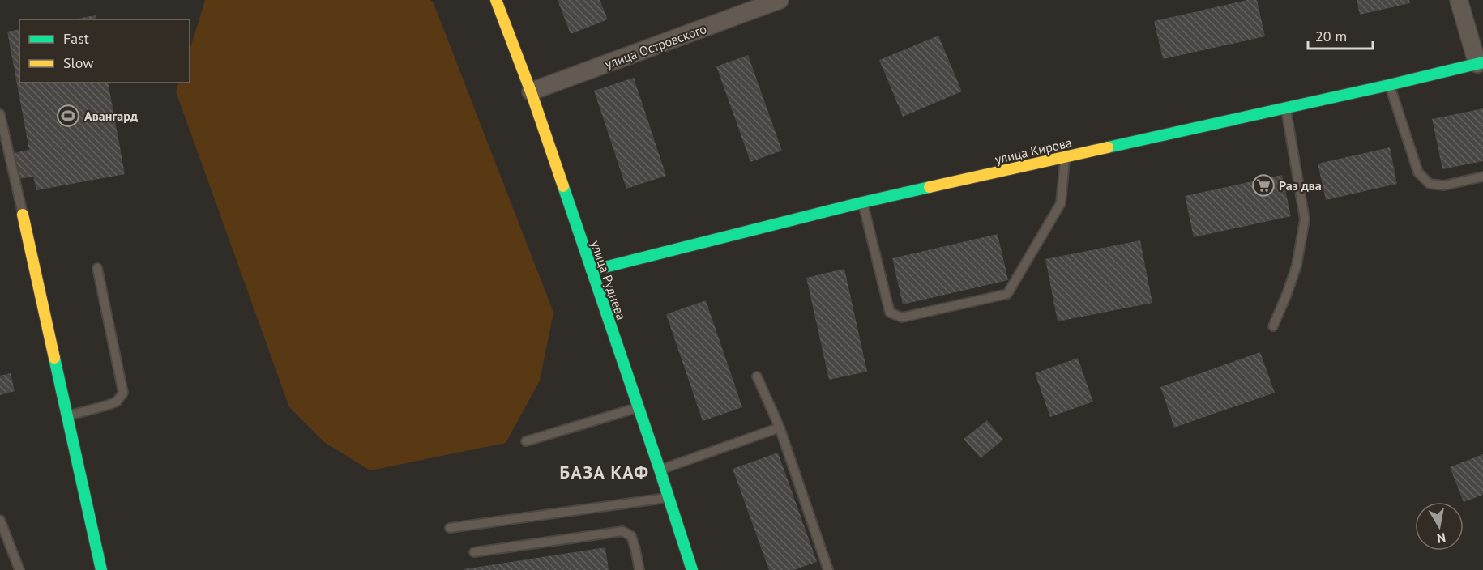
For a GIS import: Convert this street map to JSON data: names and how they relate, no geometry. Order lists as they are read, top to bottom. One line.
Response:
{"streets":{"street":["улица Островского","улица Кирова","улица Руднева"]},"crossings":[["улица Островского","улица Руднева"],["улица Кирова","улица Руднева"]],"districts":["БАЗА КАФ"],"places":{"sports":["Авангард"],"supermarket":["Раз два"]},"legend":["Fast","Slow"],"scale_bar":"20 m","north":"bottom"}
